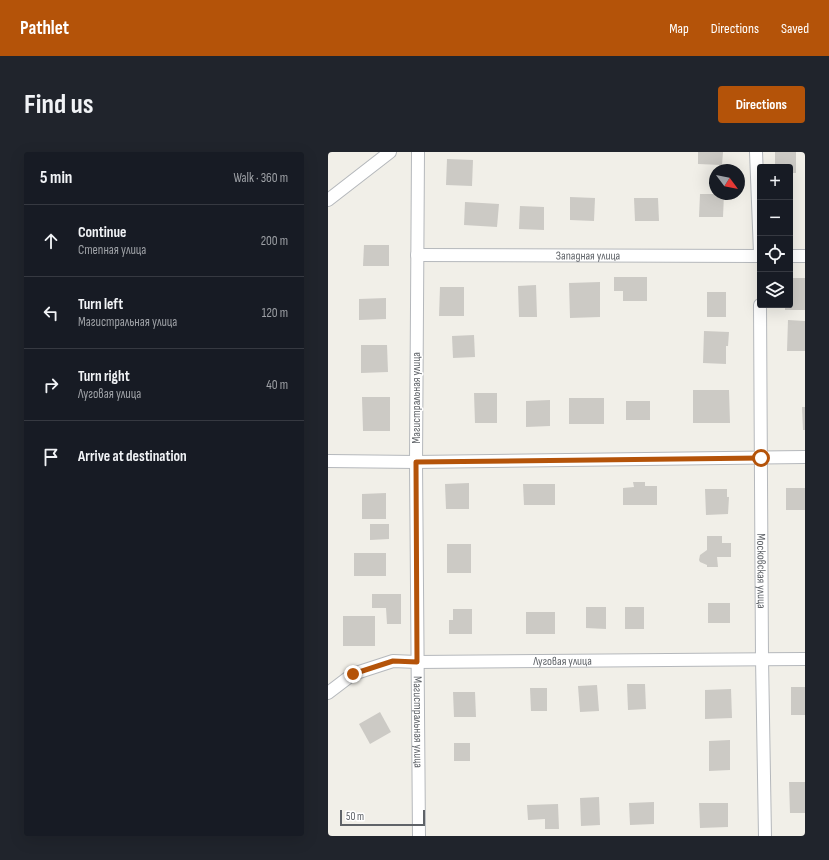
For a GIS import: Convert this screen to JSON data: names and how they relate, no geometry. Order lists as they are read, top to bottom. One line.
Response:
{"streets":{"street":["Западная улица","Магистральная улица","Московская улица","Луговая улица"]},"crossings":[["Западная улица","Магистральная улица"],["Магистральная улица","Луговая улица"],["Московская улица","Луговая улица"]],"scale_bar":"50 m","north":"bottom right","page":{"header":"Pathlet","nav":["Map","Directions","Saved"],"buttons":"Directions","title":"Find us","heading":["5 min","Walk · 360 m"],"map_buttons":["+","−"],"list":[["Continue","Степная улица","200 m"],["Turn left","Магистральная улица","120 m"],["Turn right","Луговая улица","40 m"],"Arrive at destination"],"scale":"50 m"}}
